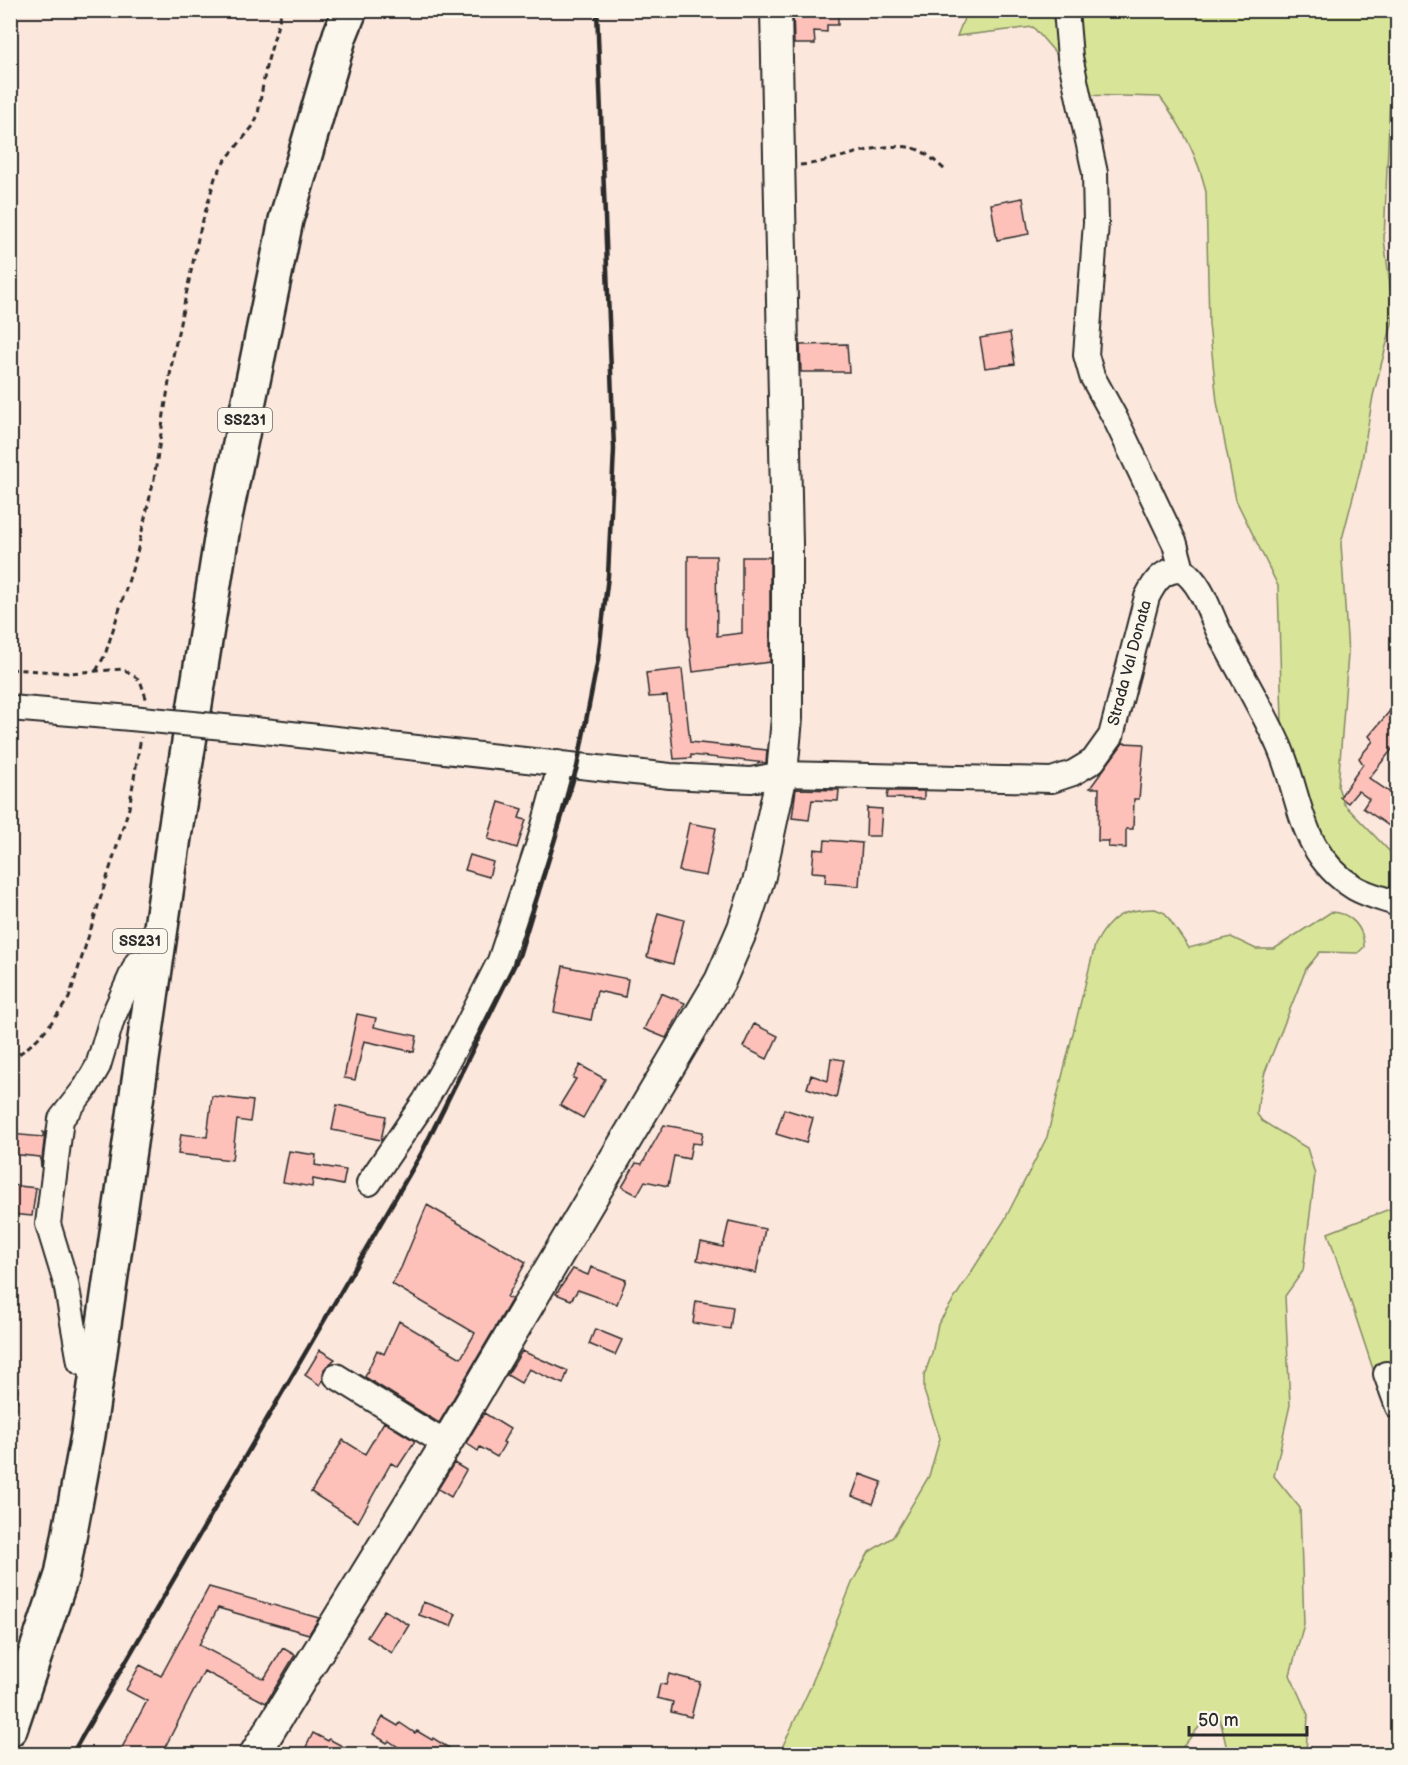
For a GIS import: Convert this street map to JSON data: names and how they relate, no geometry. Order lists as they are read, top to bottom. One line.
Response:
{"streets":{"highway":["SS231"],"street":["Strada Val Donata"]},"scale_bar":"50 m"}
